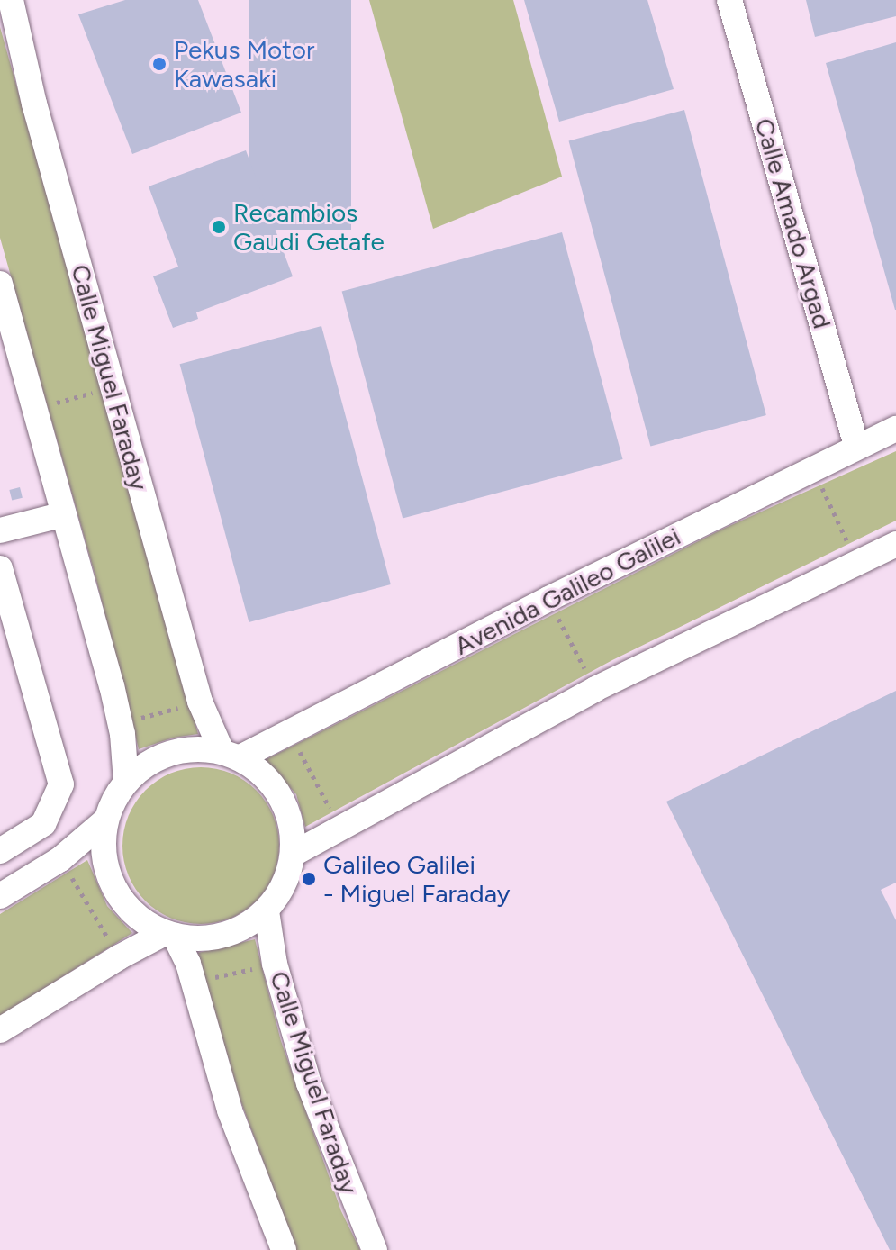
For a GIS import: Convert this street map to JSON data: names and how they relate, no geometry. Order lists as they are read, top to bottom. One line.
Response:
{"streets":{"street":["Calle Amado Argad","Calle Miguel Faraday","Avenida Galileo Galilei"]},"crossings":[["Calle Amado Argad","Avenida Galileo Galilei"],["Calle Miguel Faraday","Avenida Galileo Galilei"]],"places":["Pekus Motor Kawasaki","Recambios Gaudi Getafe","Galileo Galilei - Miguel Faraday"]}
